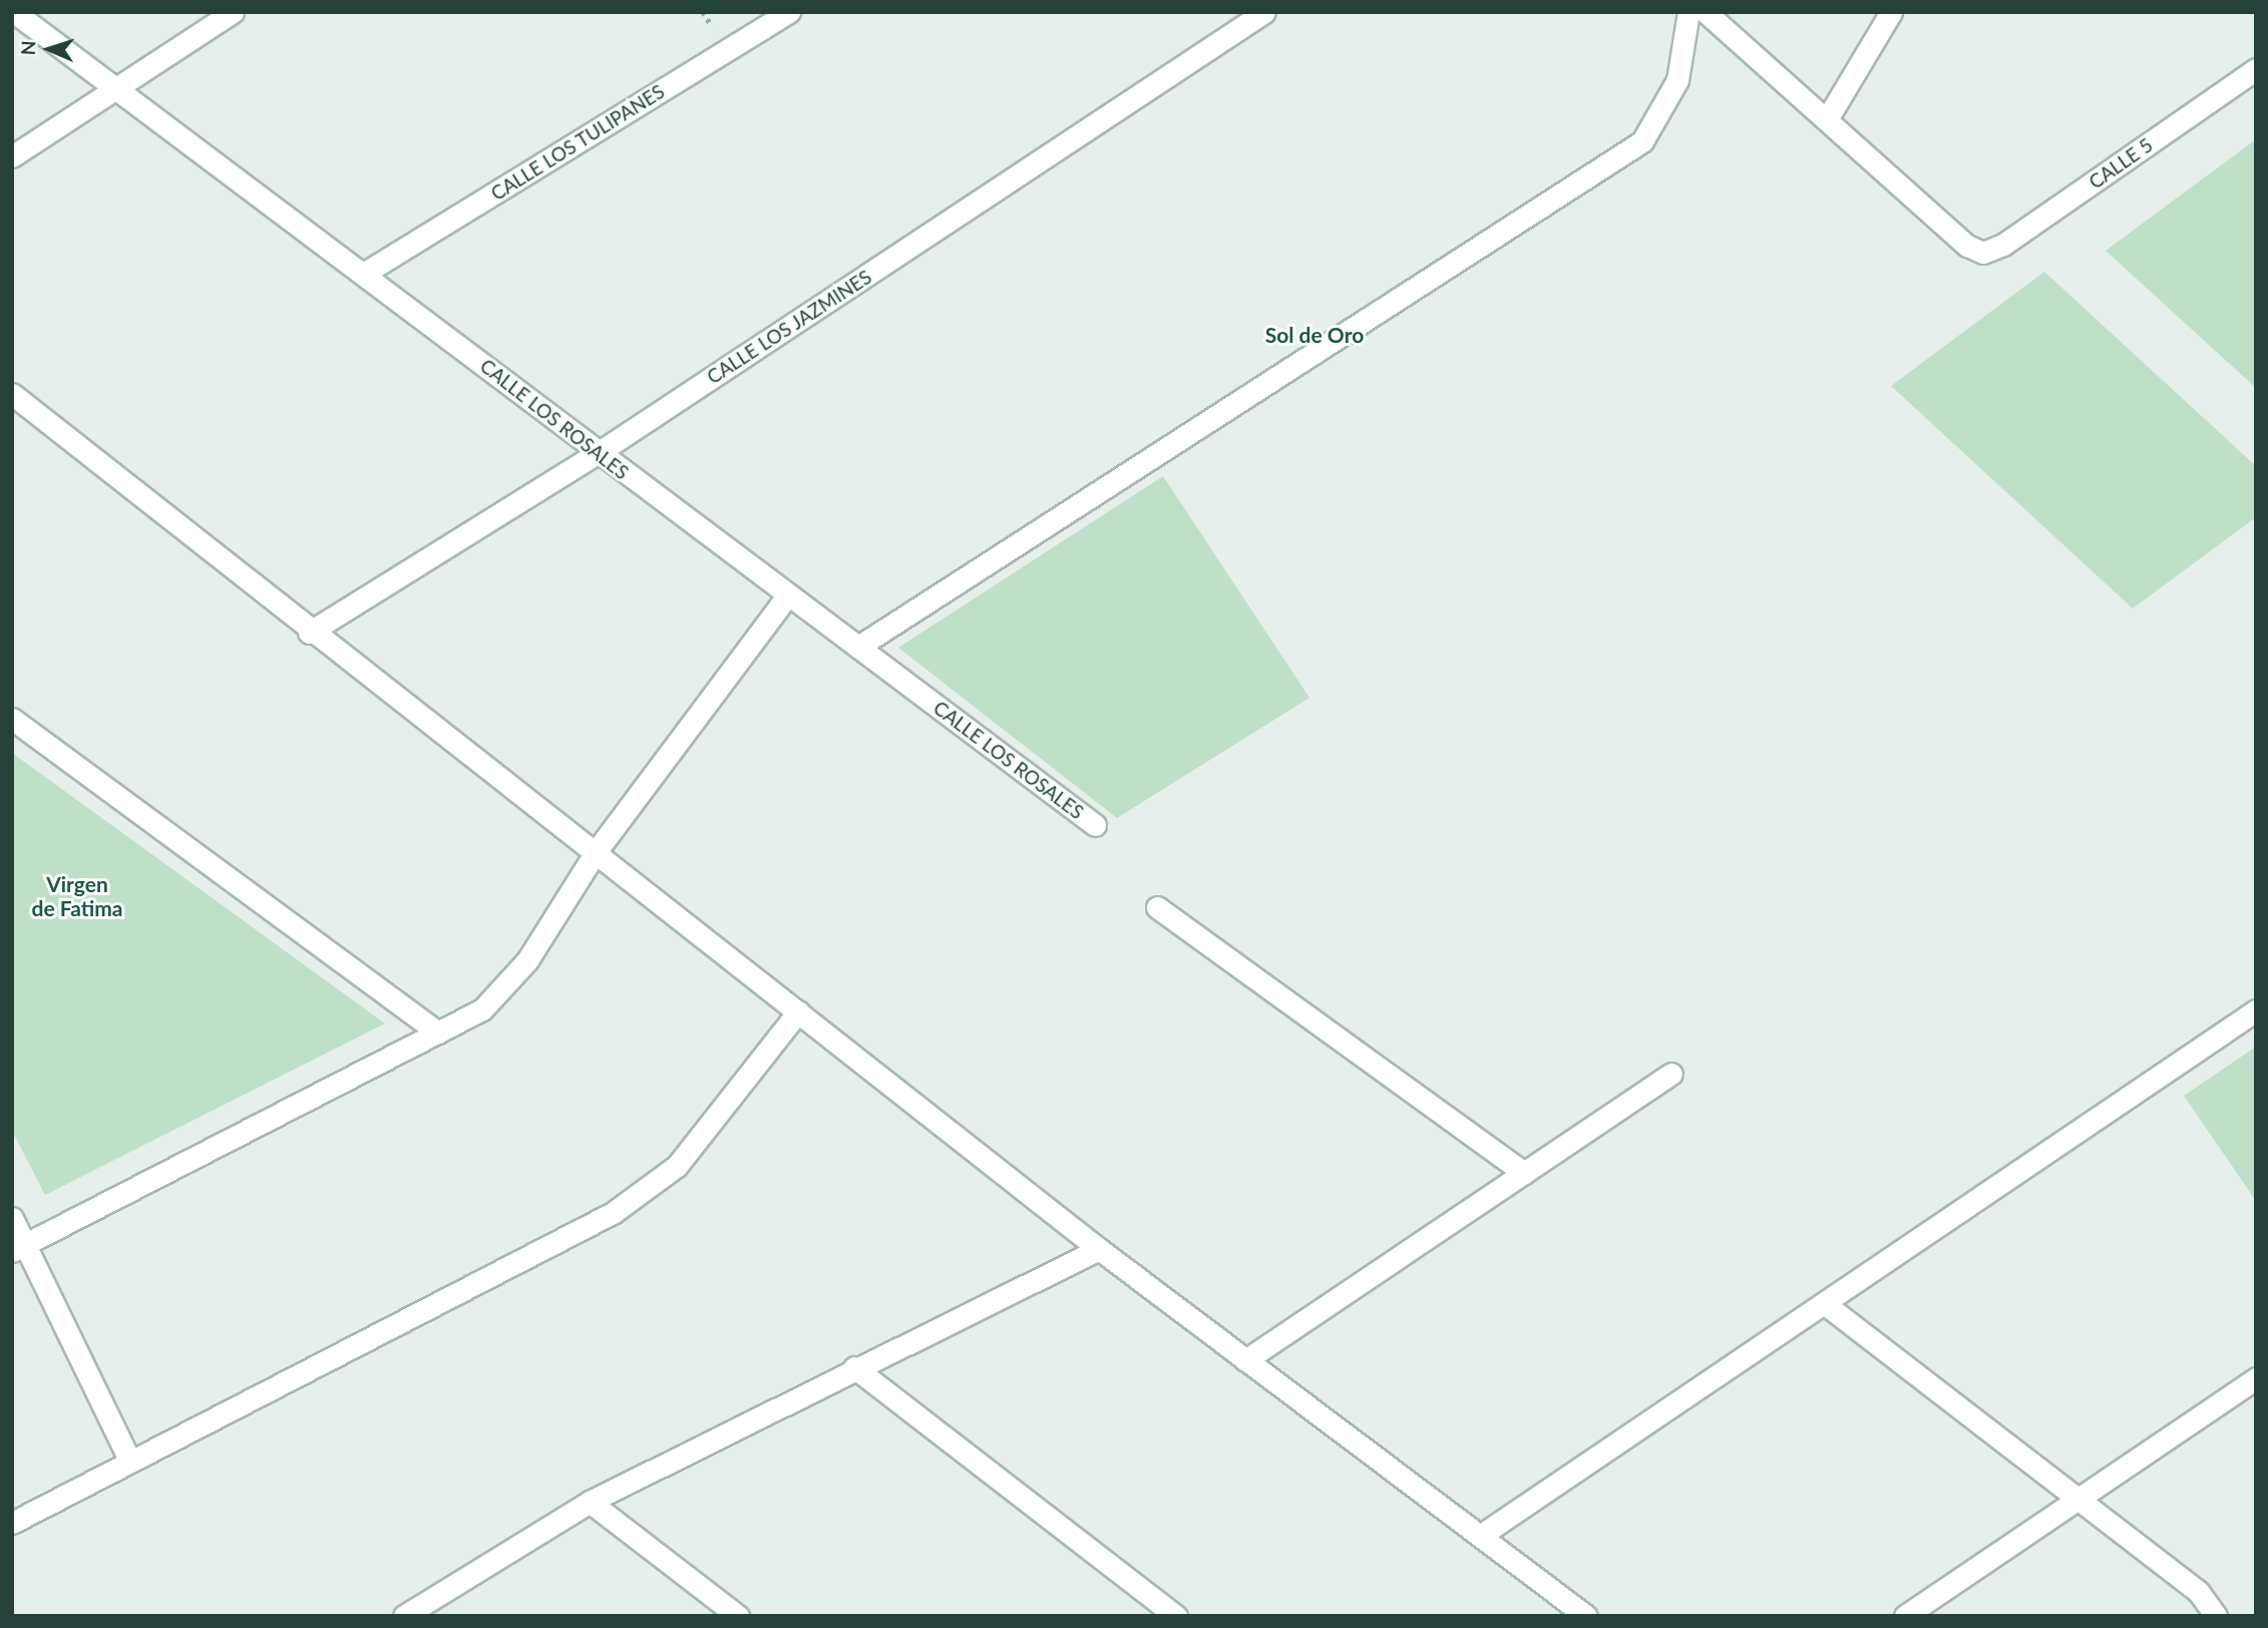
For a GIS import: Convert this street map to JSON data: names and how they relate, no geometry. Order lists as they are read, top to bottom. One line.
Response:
{"streets":{"street":["CALLE LOS TULIPANES","CALLE 5","CALLE LOS JAZMINES","CALLE LOS ROSALES"]},"crossings":[["CALLE LOS TULIPANES","CALLE LOS ROSALES"],["CALLE LOS JAZMINES","CALLE LOS ROSALES"]],"districts":["Sol de Oro","Virgen de Fatima"],"north":"left"}
